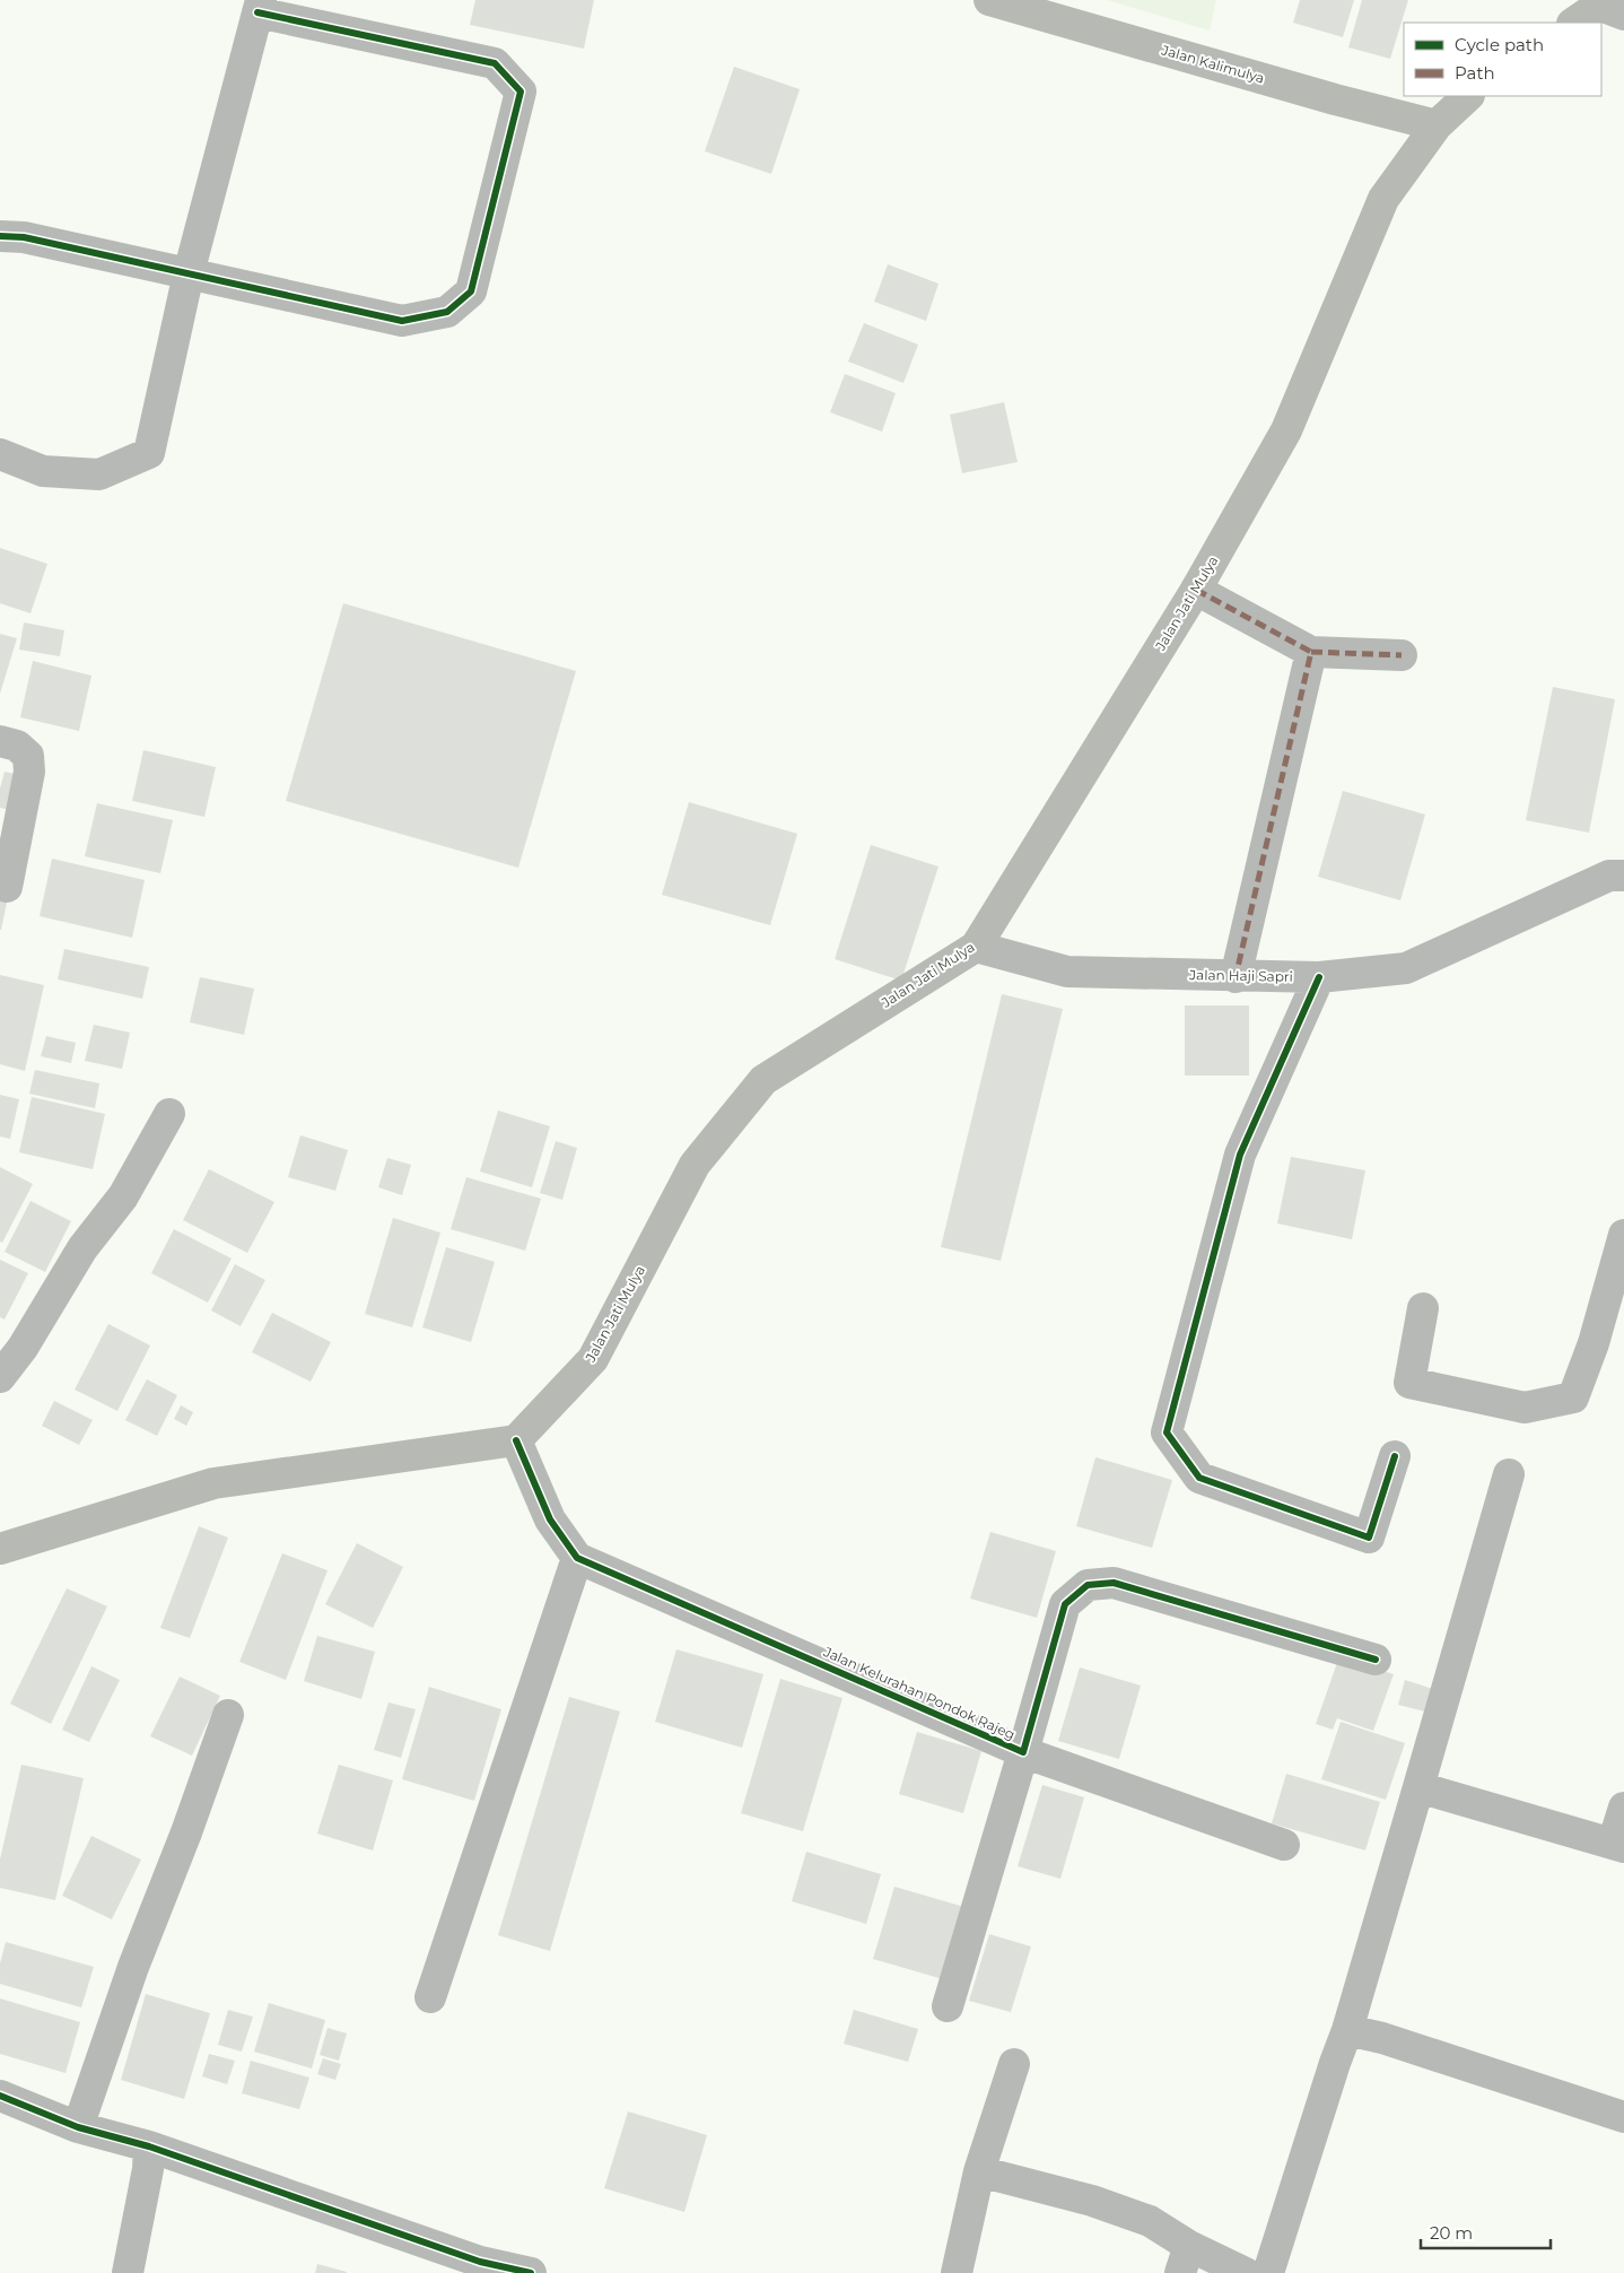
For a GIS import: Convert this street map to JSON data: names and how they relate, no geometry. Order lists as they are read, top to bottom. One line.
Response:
{"streets":{"main road":["Jalan Kalimulya","Jalan Jati Mulya"],"street":["Jalan Haji Sapri","Jalan Kelurahan Pondok Rajeg"]},"crossings":[["Jalan Kalimulya","Jalan Jati Mulya"],["Jalan Jati Mulya","Jalan Haji Sapri"]],"legend":["Cycle path","Path"],"scale_bar":"20 m"}
